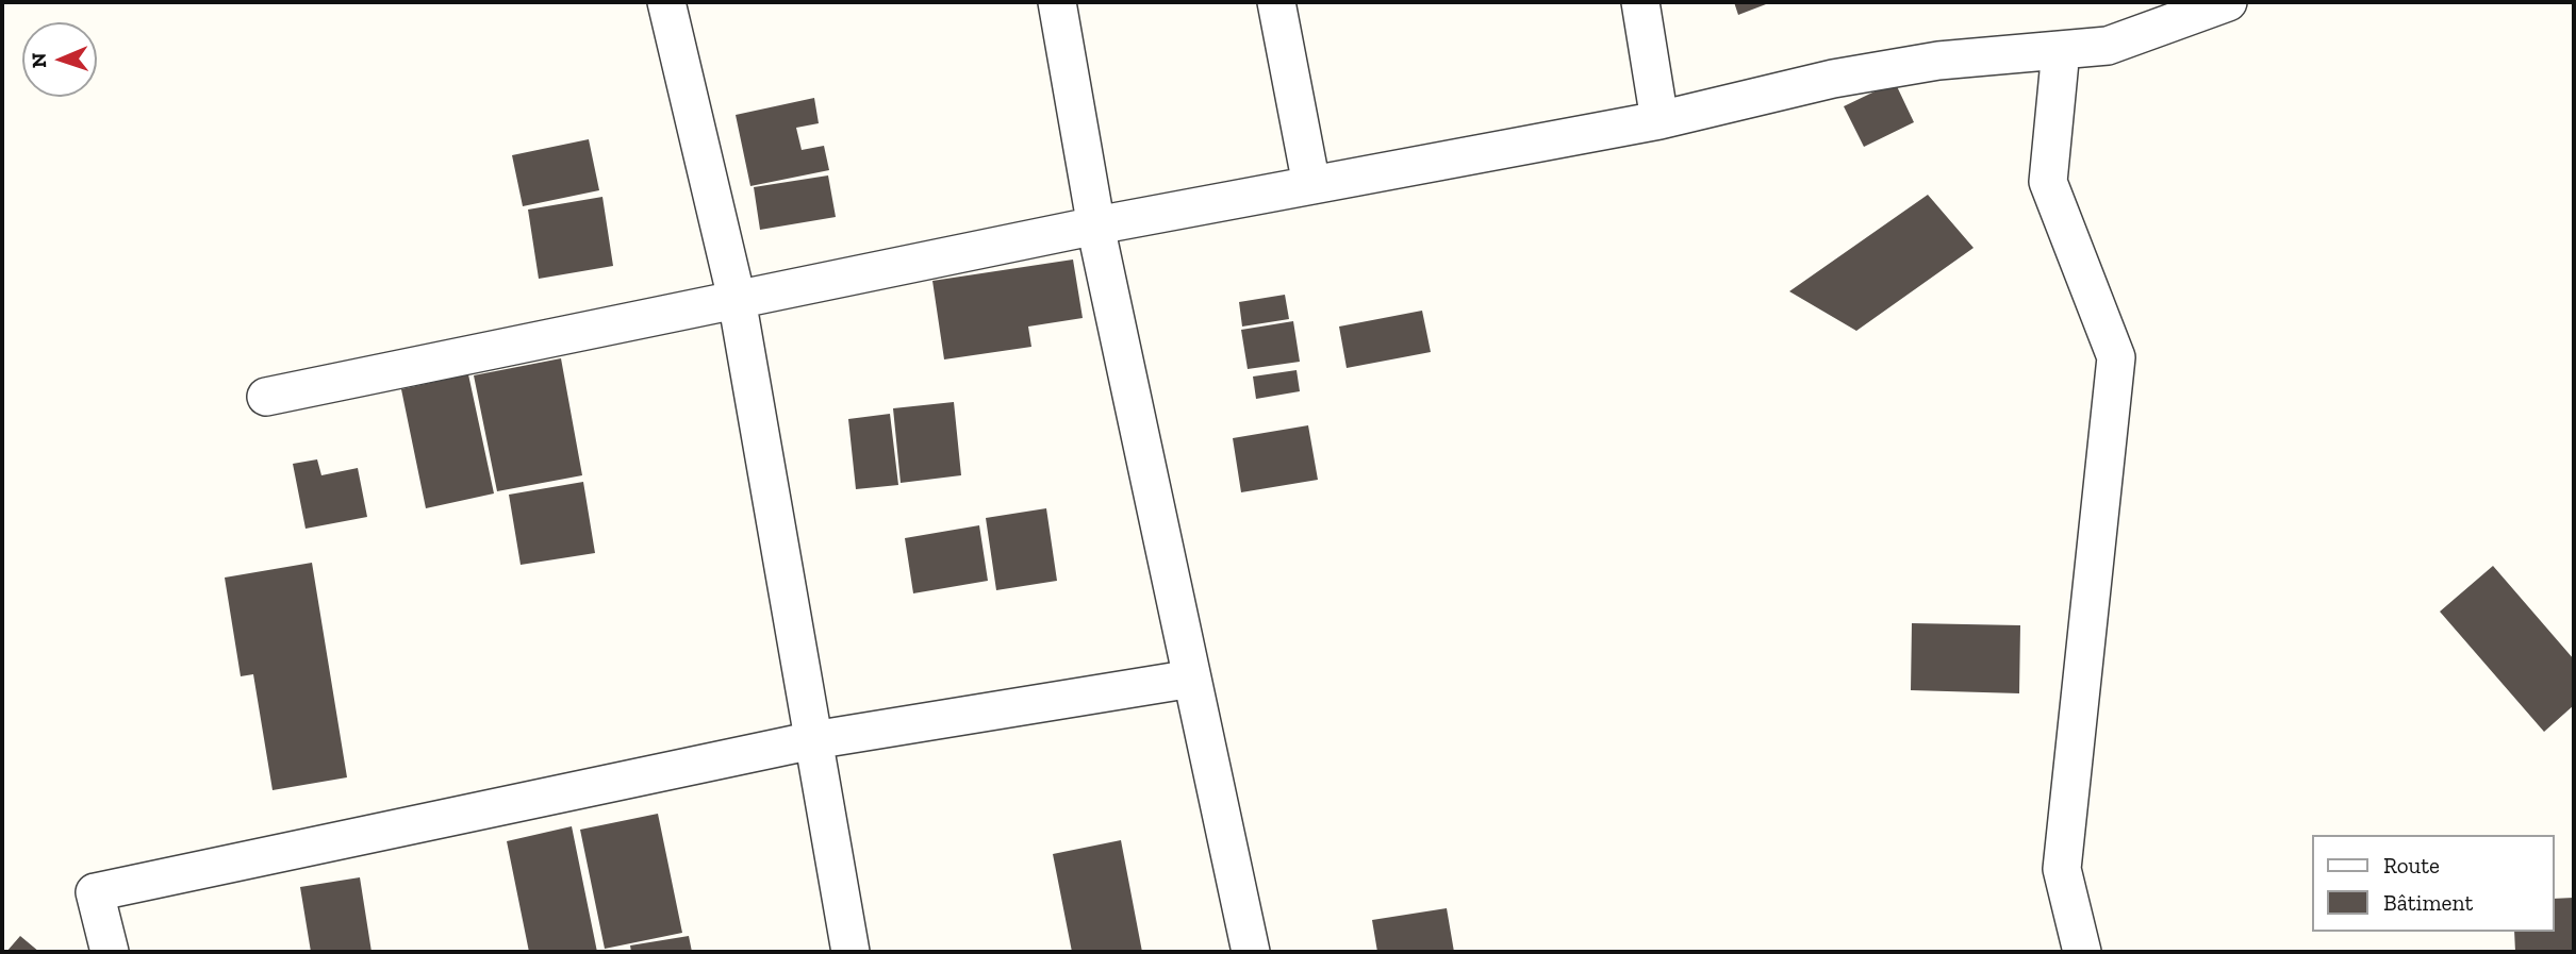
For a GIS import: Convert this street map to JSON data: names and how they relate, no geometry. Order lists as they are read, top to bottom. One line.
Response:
{"legend":["Route","Bâtiment"],"north":"left"}
